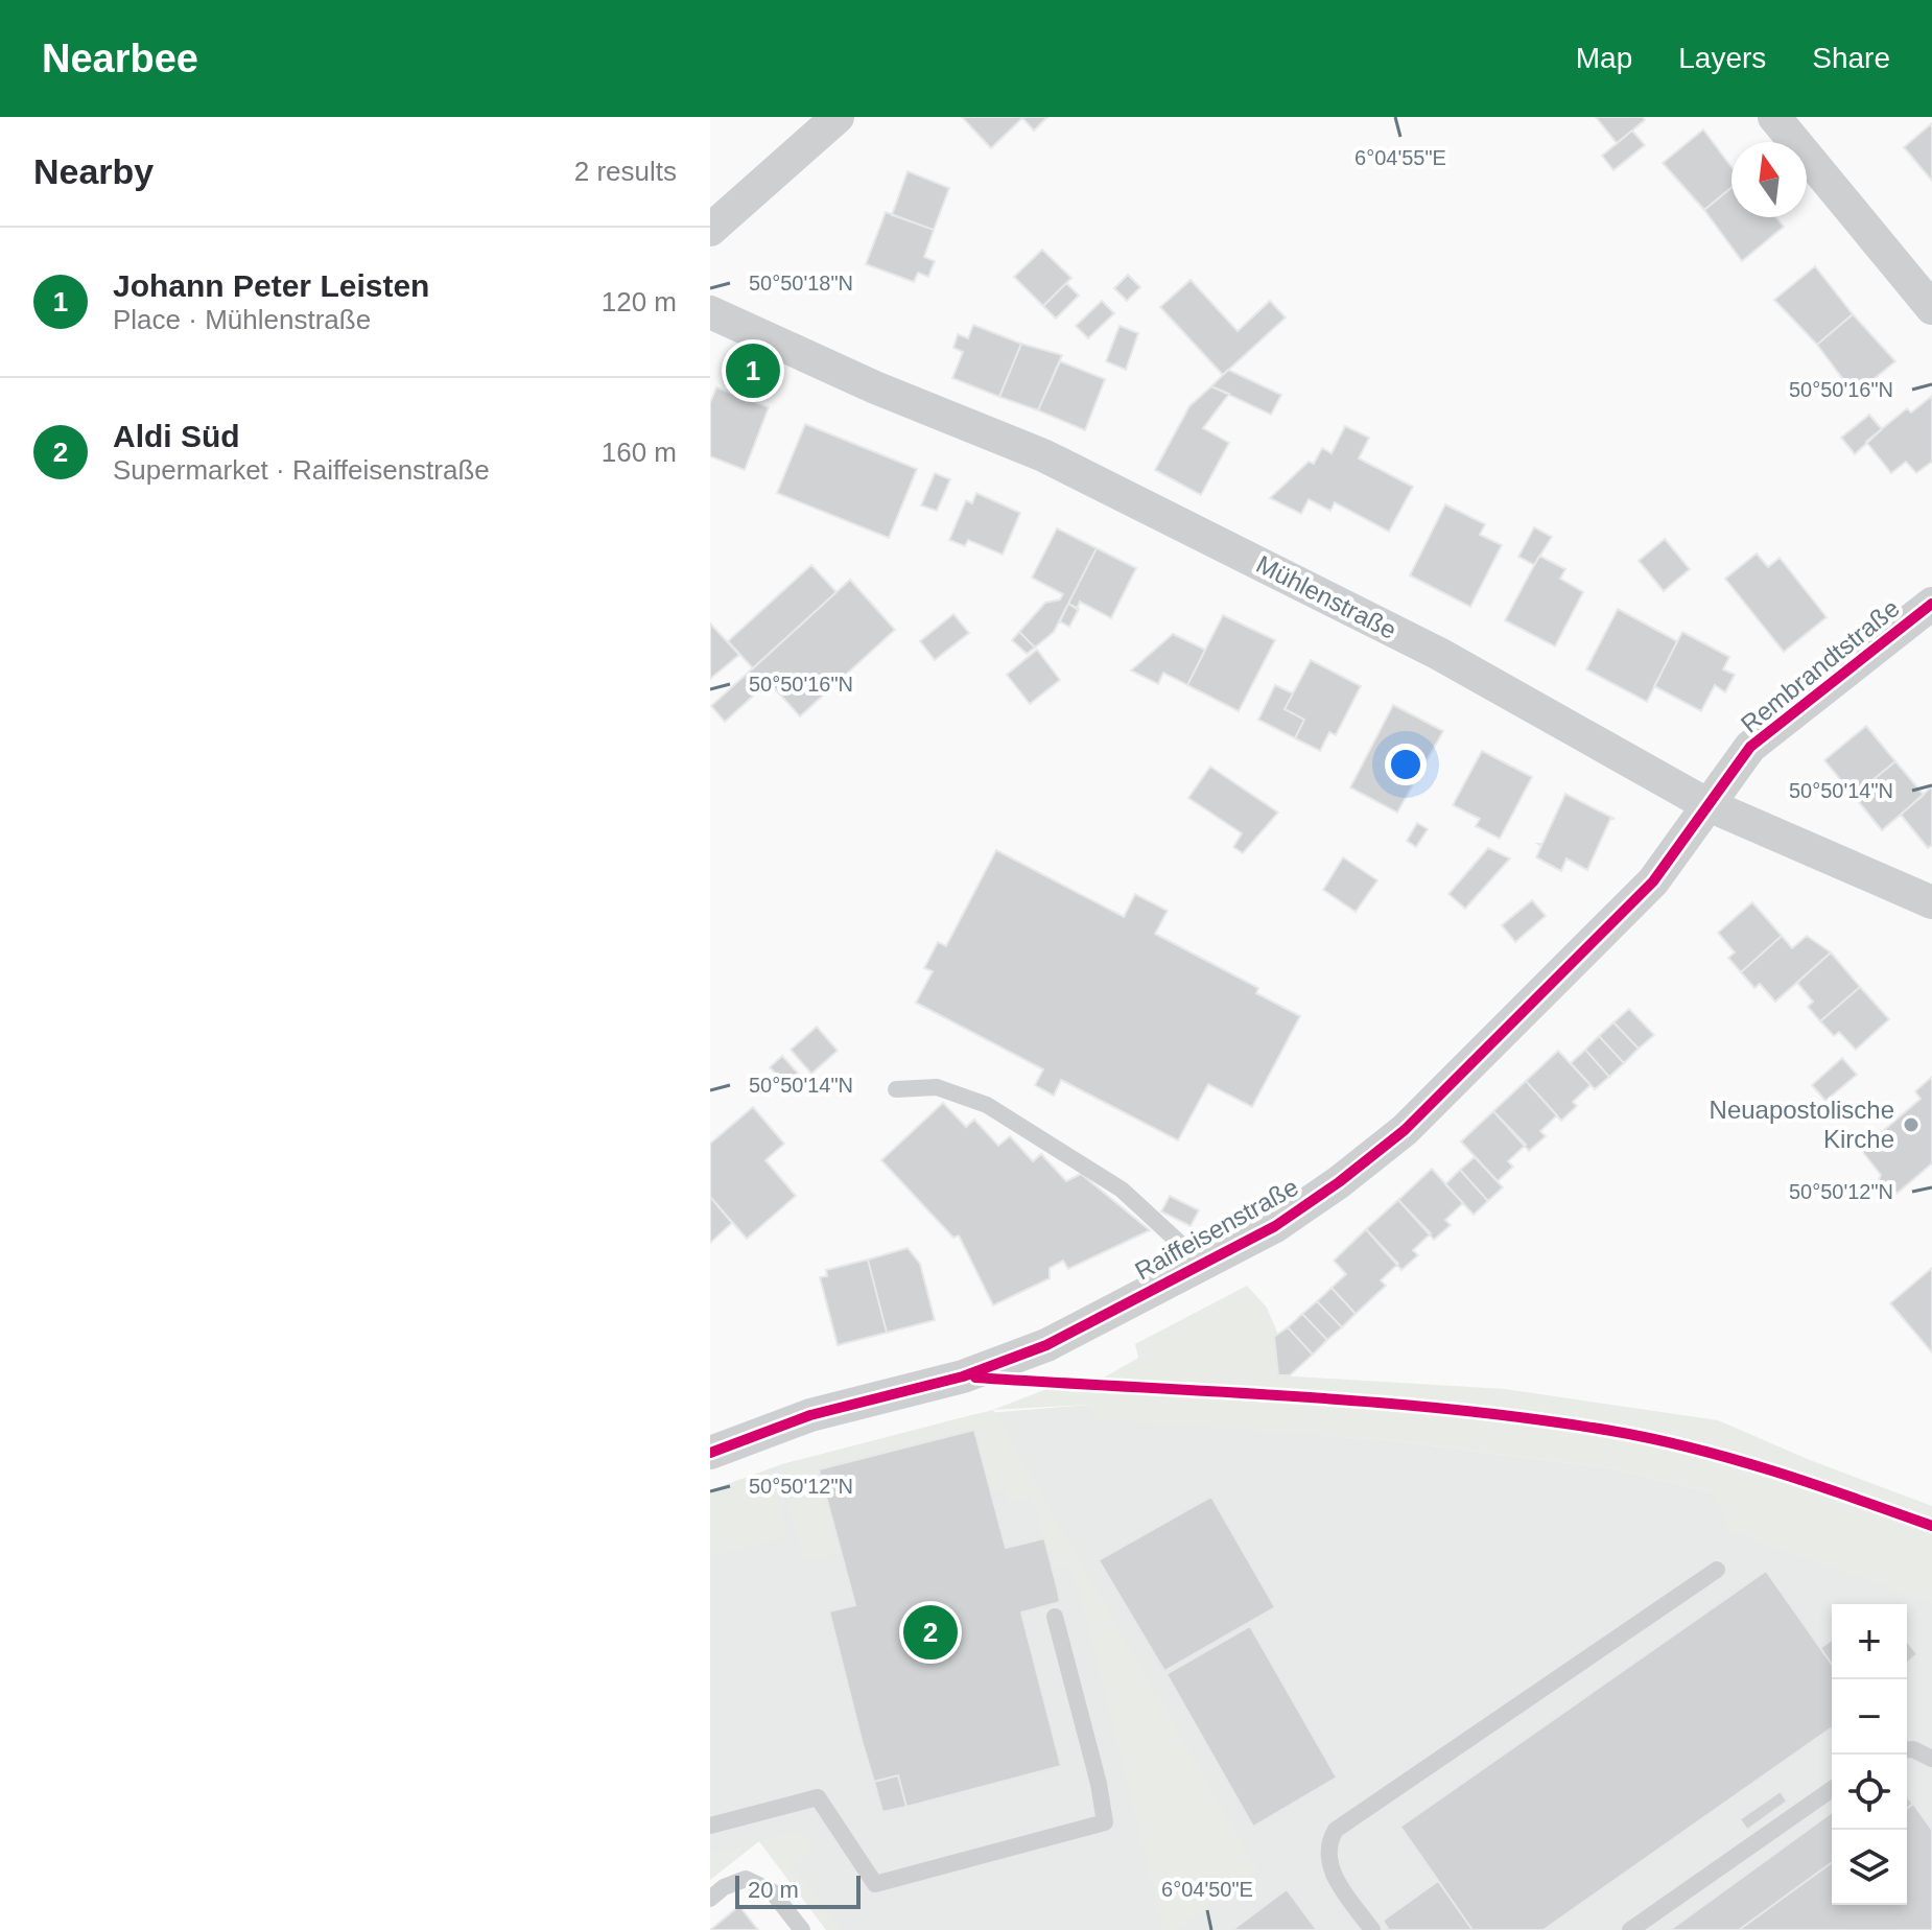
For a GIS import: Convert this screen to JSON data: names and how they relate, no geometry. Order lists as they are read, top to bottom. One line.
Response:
{"streets":{"street":["Mühlenstraße","Rembrandtstraße","Raiffeisenstraße"]},"crossings":[["Mühlenstraße","Rembrandtstraße"],["Mühlenstraße","Raiffeisenstraße"],["Rembrandtstraße","Raiffeisenstraße"]],"places":["Neuapostolische Kirche"],"scale_bar":"20 m","north":"top","page":{"header":"Nearbee","nav":["Map","Layers","Share"],"heading":["Nearby","2 results"],"list":[{"mark":"1","name":"Johann Peter Leisten","note":"Place · Mühlenstraße","value":"120 m"},{"mark":"2","name":"Aldi Süd","note":"Supermarket · Raiffeisenstraße","value":"160 m"}],"pins":["1","2"],"map_buttons":["+","−"],"scale":"20 m"},"coordinates":["6°04'55\"E","50°50'18\"N","50°50'16\"N","50°50'14\"N","50°50'12\"N","6°04'50\"E"]}
